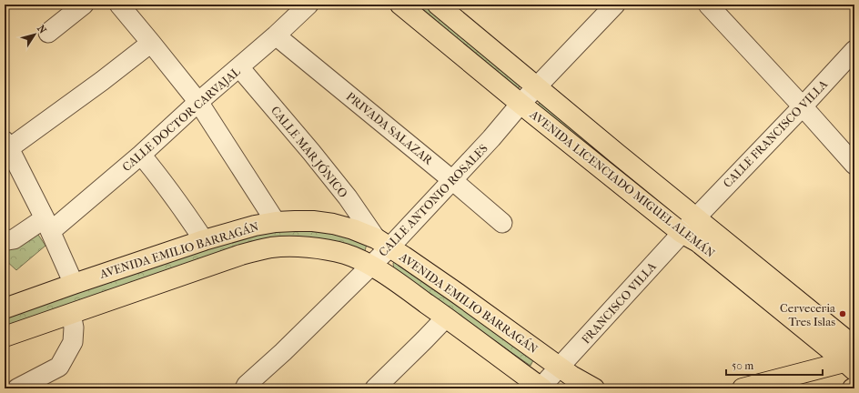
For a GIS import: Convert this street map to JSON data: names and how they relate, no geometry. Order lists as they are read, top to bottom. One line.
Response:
{"streets":{"main road":["AVENIDA LICENCIADO MIGUEL ALEMÁN","AVENIDA EMILIO BARRAGÁN"],"street":["CALLE DOCTOR CARVAJAL","PRIVADA SALAZAR","CALLE FRANCISCO VILLA","CALLE MAR JÓNICO","CALLE ANTONIO ROSALES","FRANCISCO VILLA"]},"crossings":[["CALLE DOCTOR CARVAJAL","PRIVADA SALAZAR"],["CALLE DOCTOR CARVAJAL","CALLE MAR JÓNICO"],["PRIVADA SALAZAR","CALLE ANTONIO ROSALES"],["CALLE FRANCISCO VILLA","AVENIDA LICENCIADO MIGUEL ALEMÁN"],["CALLE FRANCISCO VILLA","FRANCISCO VILLA"],["CALLE MAR JÓNICO","CALLE ANTONIO ROSALES"],["CALLE MAR JÓNICO","AVENIDA EMILIO BARRAGÁN"],["AVENIDA LICENCIADO MIGUEL ALEMÁN","CALLE ANTONIO ROSALES"],["AVENIDA LICENCIADO MIGUEL ALEMÁN","FRANCISCO VILLA"],["CALLE ANTONIO ROSALES","AVENIDA EMILIO BARRAGÁN"],["AVENIDA EMILIO BARRAGÁN","FRANCISCO VILLA"]],"places":["Cerveceria Tres Islas"],"scale_bar":"50 m","north":"top right"}
